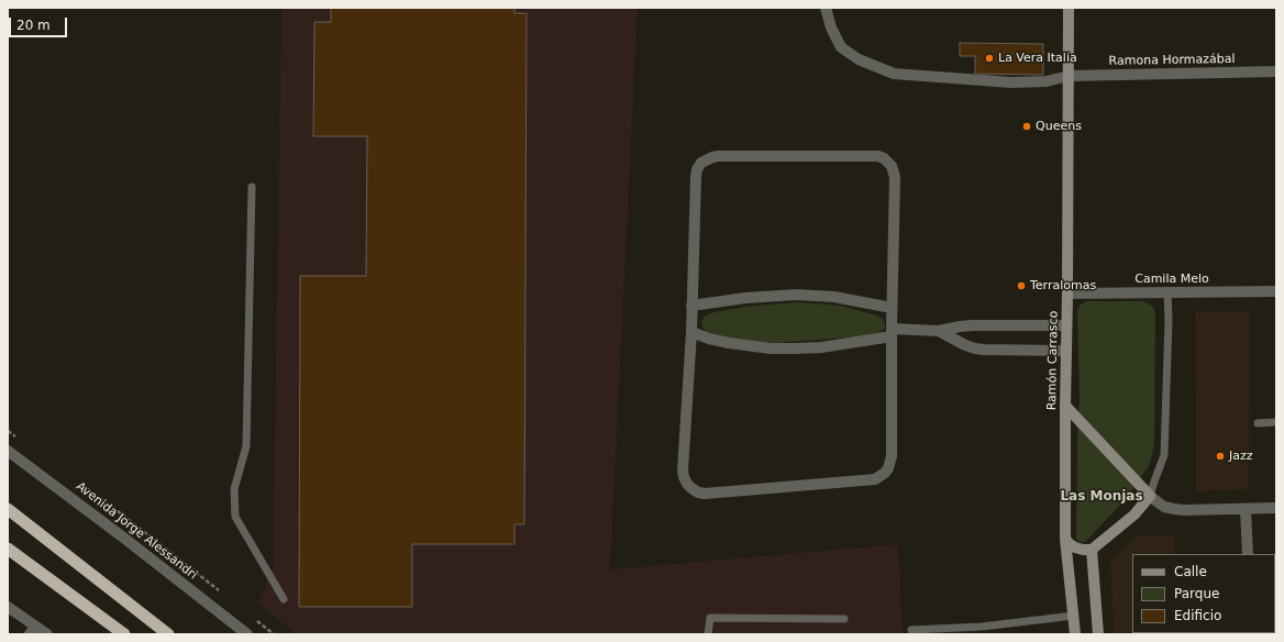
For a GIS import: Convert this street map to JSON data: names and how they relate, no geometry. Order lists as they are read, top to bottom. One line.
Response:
{"streets":{"main road":["Ramón Carrasco"],"street":["Ramona Hormazábal","Camila Melo","Avenida Jorge Alessandri"]},"crossings":[["Ramona Hormazábal","Ramón Carrasco"],["Camila Melo","Ramón Carrasco"]],"districts":["Las Monjas"],"places":["La Vera Italia","Queens","Terralomas","Jazz"],"legend":["Calle","Parque","Edificio"],"scale_bar":"20 m"}
